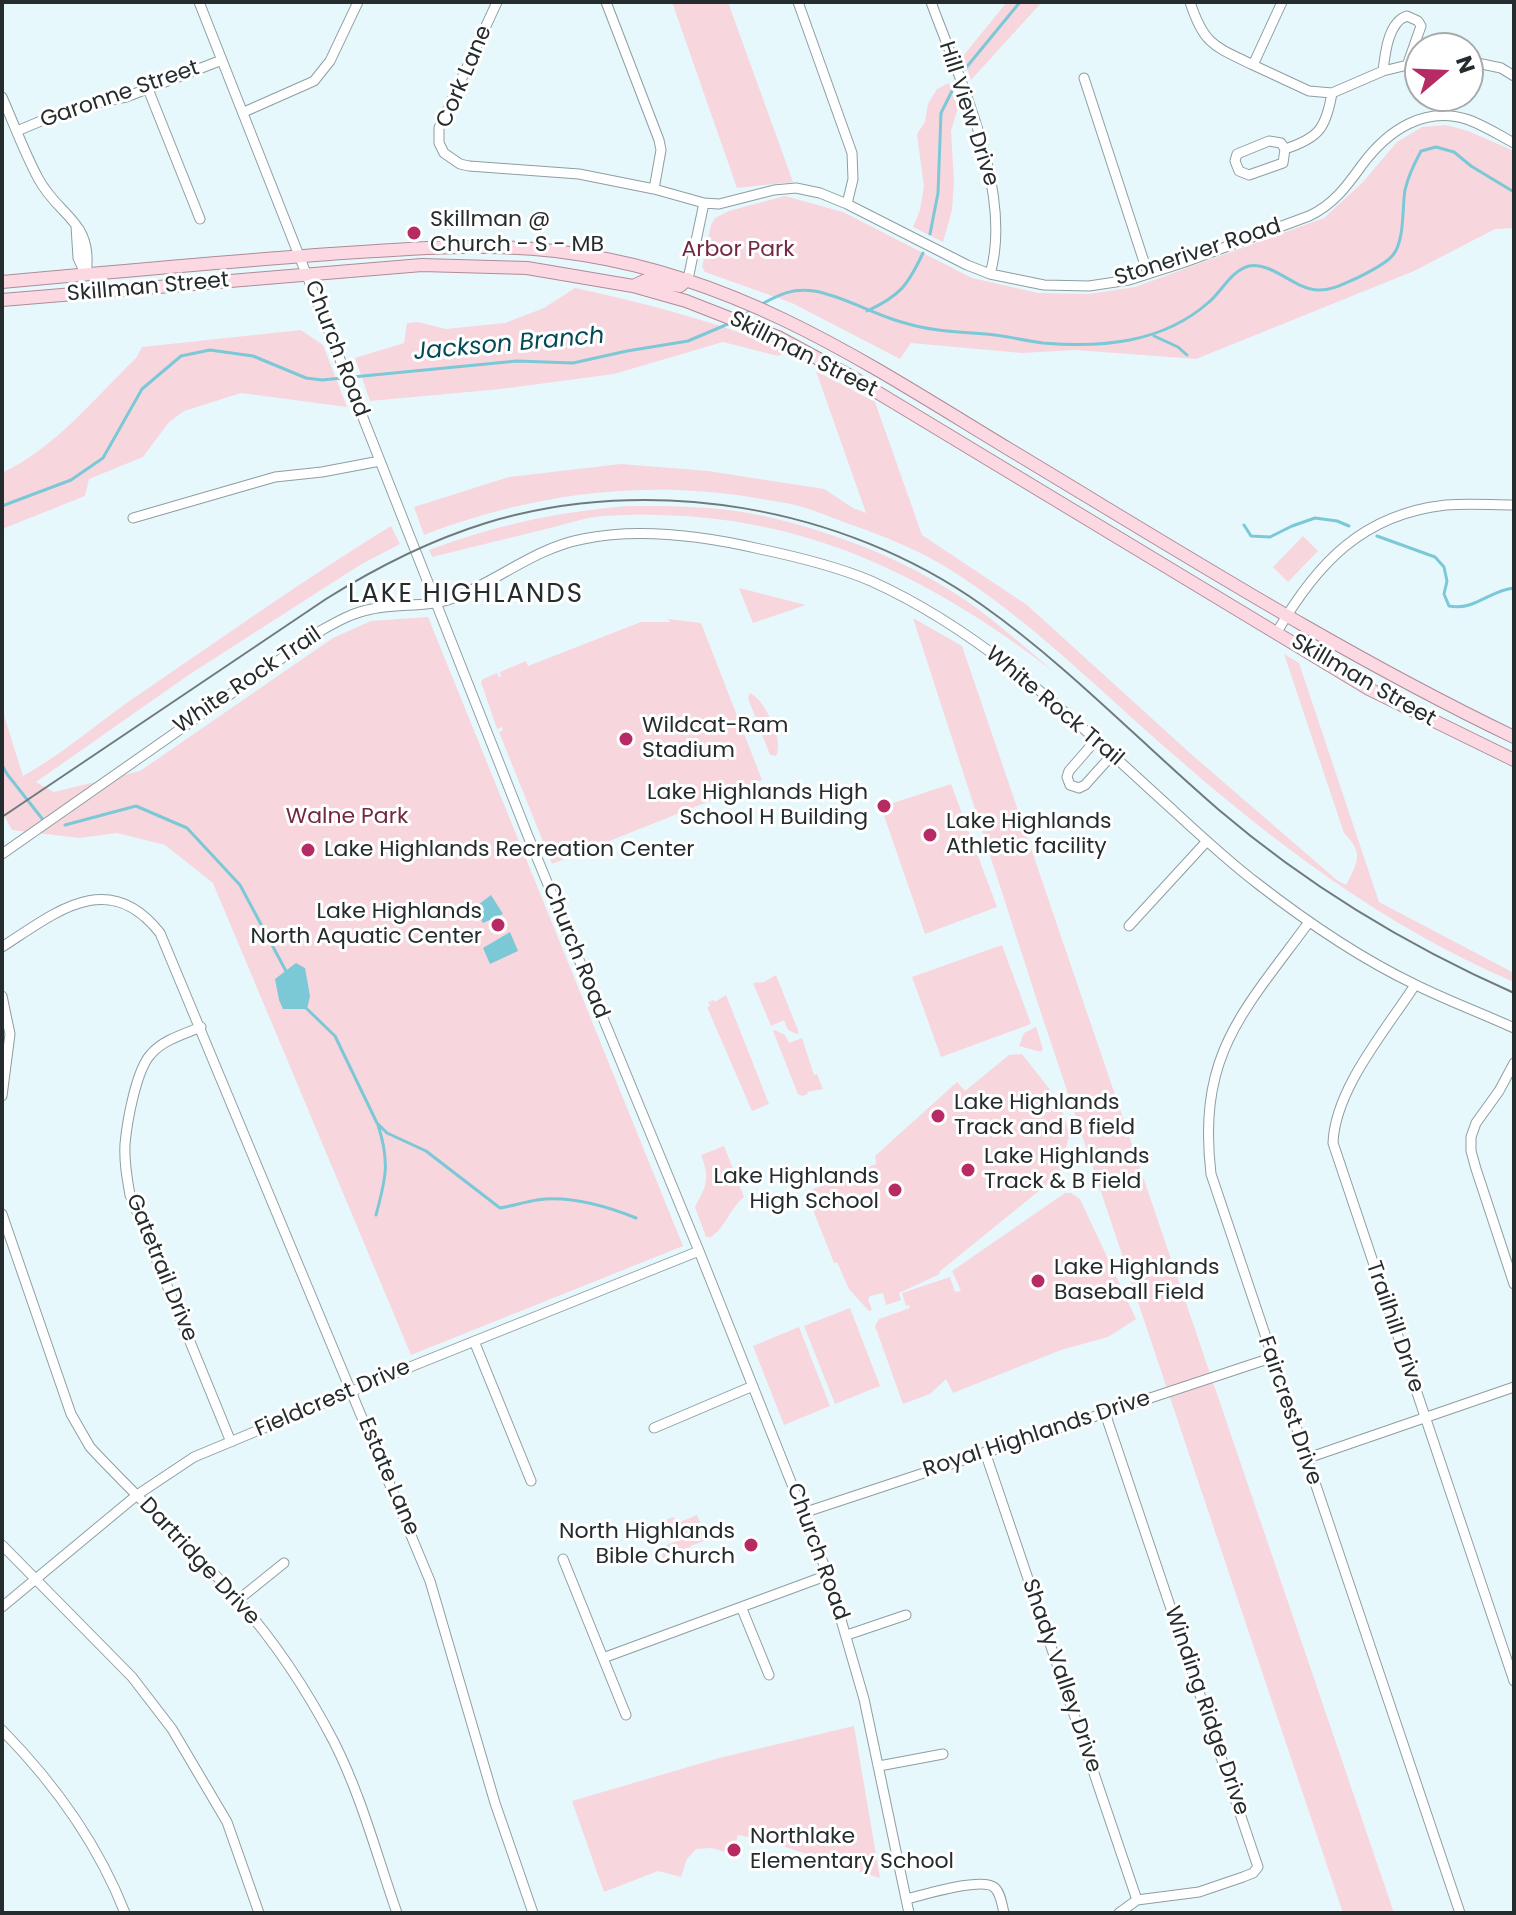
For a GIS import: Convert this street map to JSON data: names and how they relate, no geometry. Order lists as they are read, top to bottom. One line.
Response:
{"streets":{"main road":["Skillman Street"],"street":["Cork Lane","Garonne Street","Hill View Drive","Stoneriver Road","Church Road","White Rock Trail","Gatetrail Drive","Trailhill Drive","Fieldcrest Drive","Faircrest Drive","Royal Highlands Drive","Estate Lane","Dartridge Drive","Shady Valley Drive","Winding Ridge Drive"]},"crossings":[["Garonne Street","Church Road"],["Hill View Drive","Stoneriver Road"],["Skillman Street","Church Road"],["Church Road","White Rock Trail"],["Church Road","Fieldcrest Drive"],["Church Road","Royal Highlands Drive"],["White Rock Trail","Trailhill Drive"],["White Rock Trail","Faircrest Drive"],["Gatetrail Drive","Fieldcrest Drive"],["Gatetrail Drive","Estate Lane"],["Fieldcrest Drive","Estate Lane"],["Fieldcrest Drive","Dartridge Drive"],["Faircrest Drive","Royal Highlands Drive"],["Royal Highlands Drive","Shady Valley Drive"],["Royal Highlands Drive","Winding Ridge Drive"],["Shady Valley Drive","Winding Ridge Drive"]],"districts":["LAKE HIGHLANDS"],"water":["Jackson Branch"],"parks":["Arbor Park","Walne Park"],"places":["Skillman @ Church - S - MB","Wildcat-Ram Stadium","Lake Highlands High School H Building","Lake Highlands Athletic facility","Lake Highlands Recreation Center","Lake Highlands North Aquatic Center","Lake Highlands Track and B field","Lake Highlands Track & B Field","Lake Highlands High School","Lake Highlands Baseball Field","North Highlands Bible Church","Northlake Elementary School"],"north":"right"}
